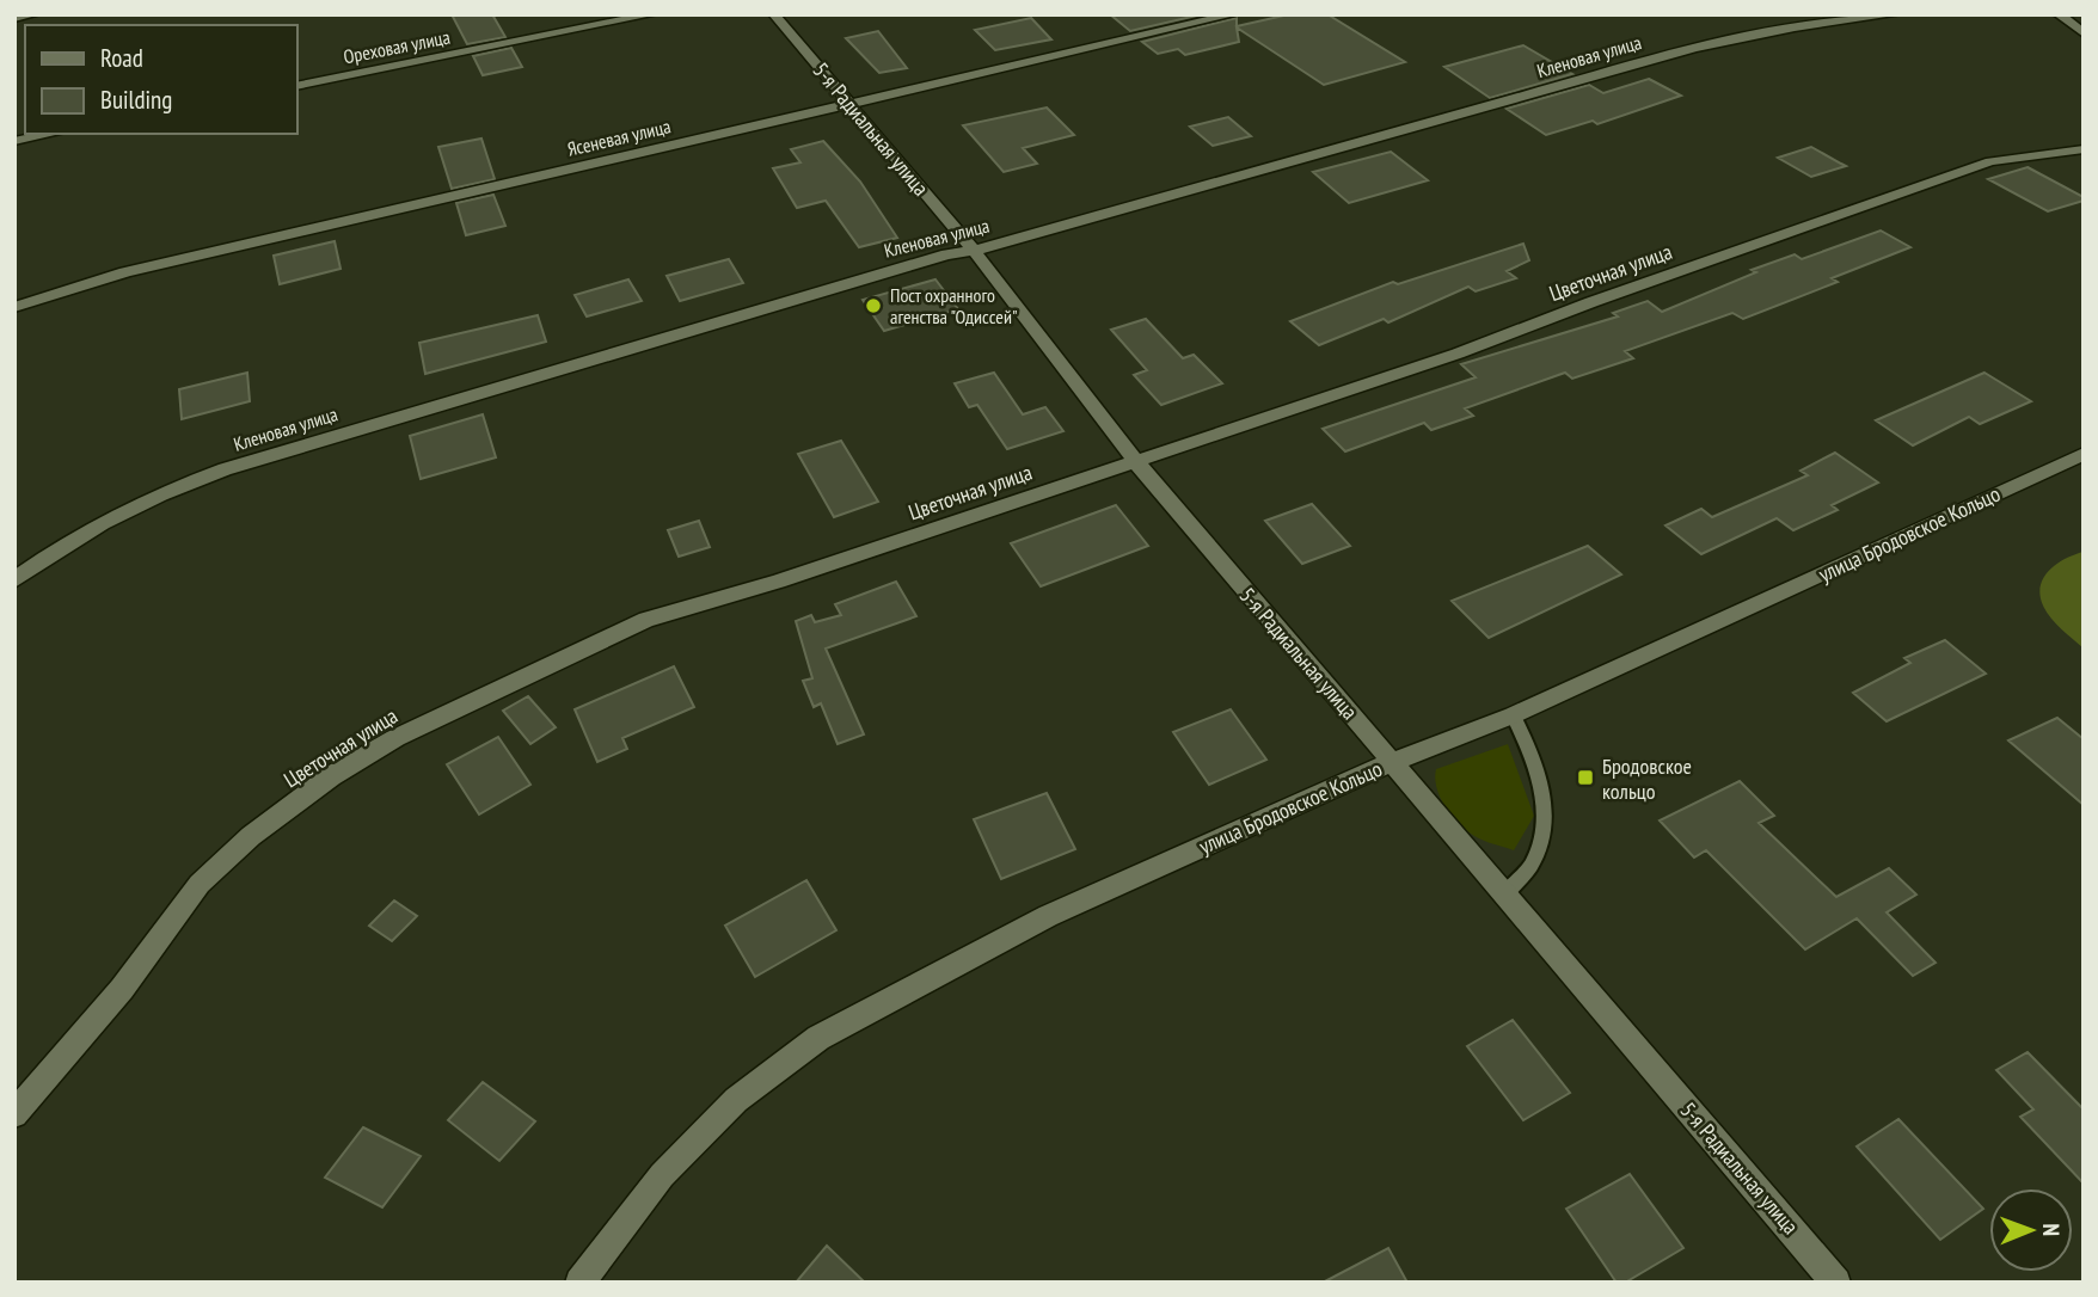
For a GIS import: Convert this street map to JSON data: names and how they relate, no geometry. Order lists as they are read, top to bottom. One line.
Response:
{"streets":{"street":["Ореховая улица","Кленовая улица","5-я Радиальная улица","Ясеневая улица","Цветочная улица","улица Бродовское Кольцо"]},"crossings":[["Кленовая улица","5-я Радиальная улица"],["5-я Радиальная улица","Ясеневая улица"],["5-я Радиальная улица","Цветочная улица"],["5-я Радиальная улица","улица Бродовское Кольцо"]],"places":{"other":["Пост охранного агенства \"Одисcей\""],"transit":["Бродовское кольцо"]},"legend":["Road","Building"],"north":"right"}
